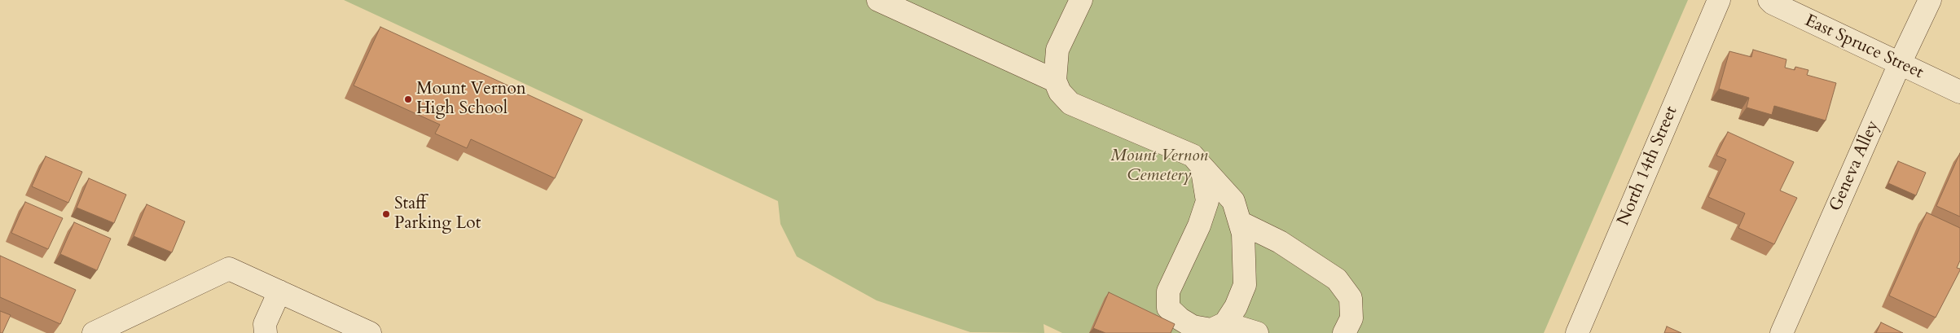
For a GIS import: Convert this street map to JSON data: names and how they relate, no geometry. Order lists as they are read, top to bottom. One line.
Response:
{"streets":{"street":["East Spruce Street","North 14th Street","Geneva Alley"]},"crossings":[["East Spruce Street","Geneva Alley"]],"parks":["Mount Vernon Cemetery"],"places":["Mount Vernon High School","Staff Parking Lot"]}
